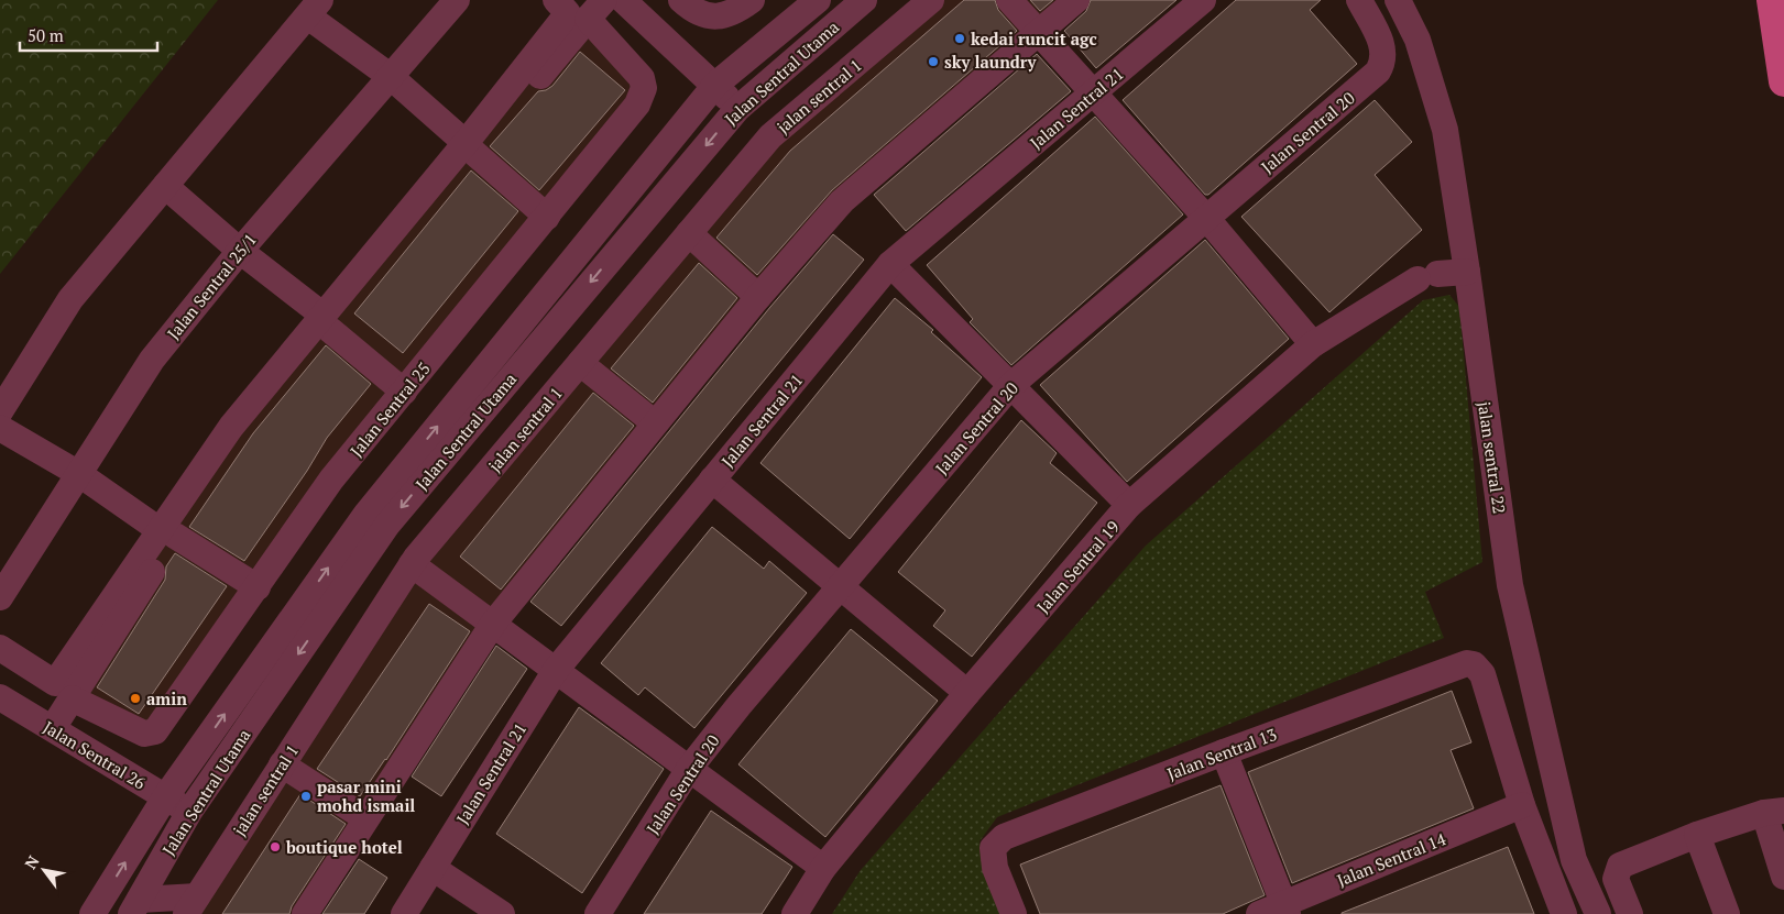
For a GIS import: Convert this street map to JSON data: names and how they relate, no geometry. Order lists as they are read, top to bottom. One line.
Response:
{"streets":{"street":["Jalan Sentral Utama","jalan sentral 1","Jalan Sentral 21","Jalan Sentral 20","Jalan Sentral 25/1","Jalan Sentral 25","jalan sentral 22","Jalan Sentral 19","Jalan Sentral 13","Jalan Sentral 26","Jalan Sentral 14"]},"crossings":[["Jalan Sentral Utama","Jalan Sentral 26"],["jalan sentral 22","Jalan Sentral 19"],["Jalan Sentral 13","Jalan Sentral 14"]],"places":["kedai runcit agc","sky laundry","amin","pasar mini mohd ismail","boutique hotel"],"scale_bar":"50 m","north":"top left"}
